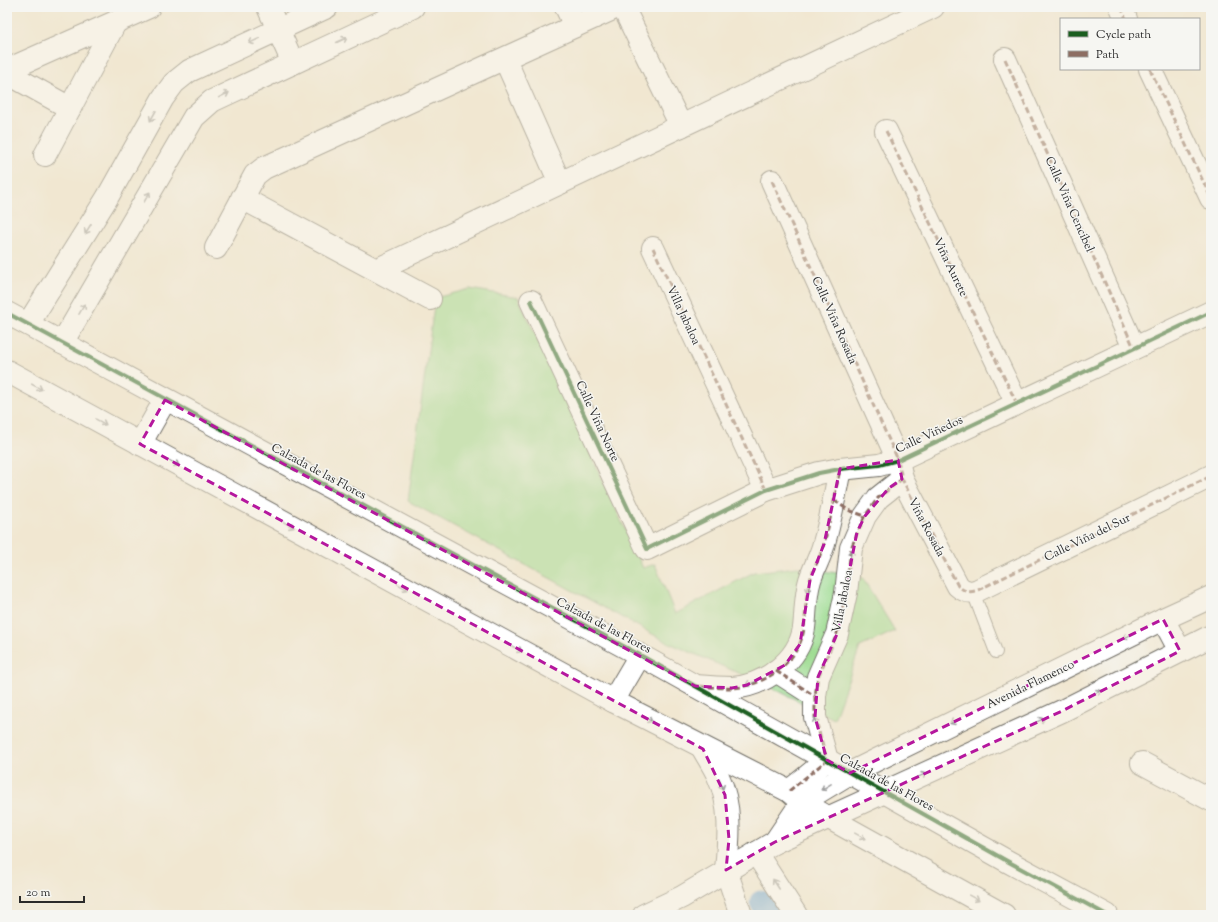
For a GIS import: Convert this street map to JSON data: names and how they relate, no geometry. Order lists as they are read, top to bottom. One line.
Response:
{"streets":{"street":["Calle Viña Cencibel","Viña Aurete","Villa Jabaloa","Calle Viña Rosada","Calle Viña Norte","Calle Viñedos","Calzada de las Flores","Viña Rosada","Calle Viña del Sur","Avenida Flamenco"]},"crossings":[["Calle Viña Cencibel","Calle Viñedos"],["Viña Aurete","Calle Viñedos"],["Villa Jabaloa","Calle Viña Rosada"],["Villa Jabaloa","Calle Viñedos"],["Villa Jabaloa","Calzada de las Flores"],["Villa Jabaloa","Viña Rosada"],["Calle Viña Rosada","Calle Viñedos"],["Calle Viña Rosada","Viña Rosada"],["Calle Viña Norte","Calle Viñedos"],["Calle Viñedos","Viña Rosada"],["Calzada de las Flores","Avenida Flamenco"],["Viña Rosada","Calle Viña del Sur"]],"legend":["Cycle path","Path"],"scale_bar":"20 m"}
